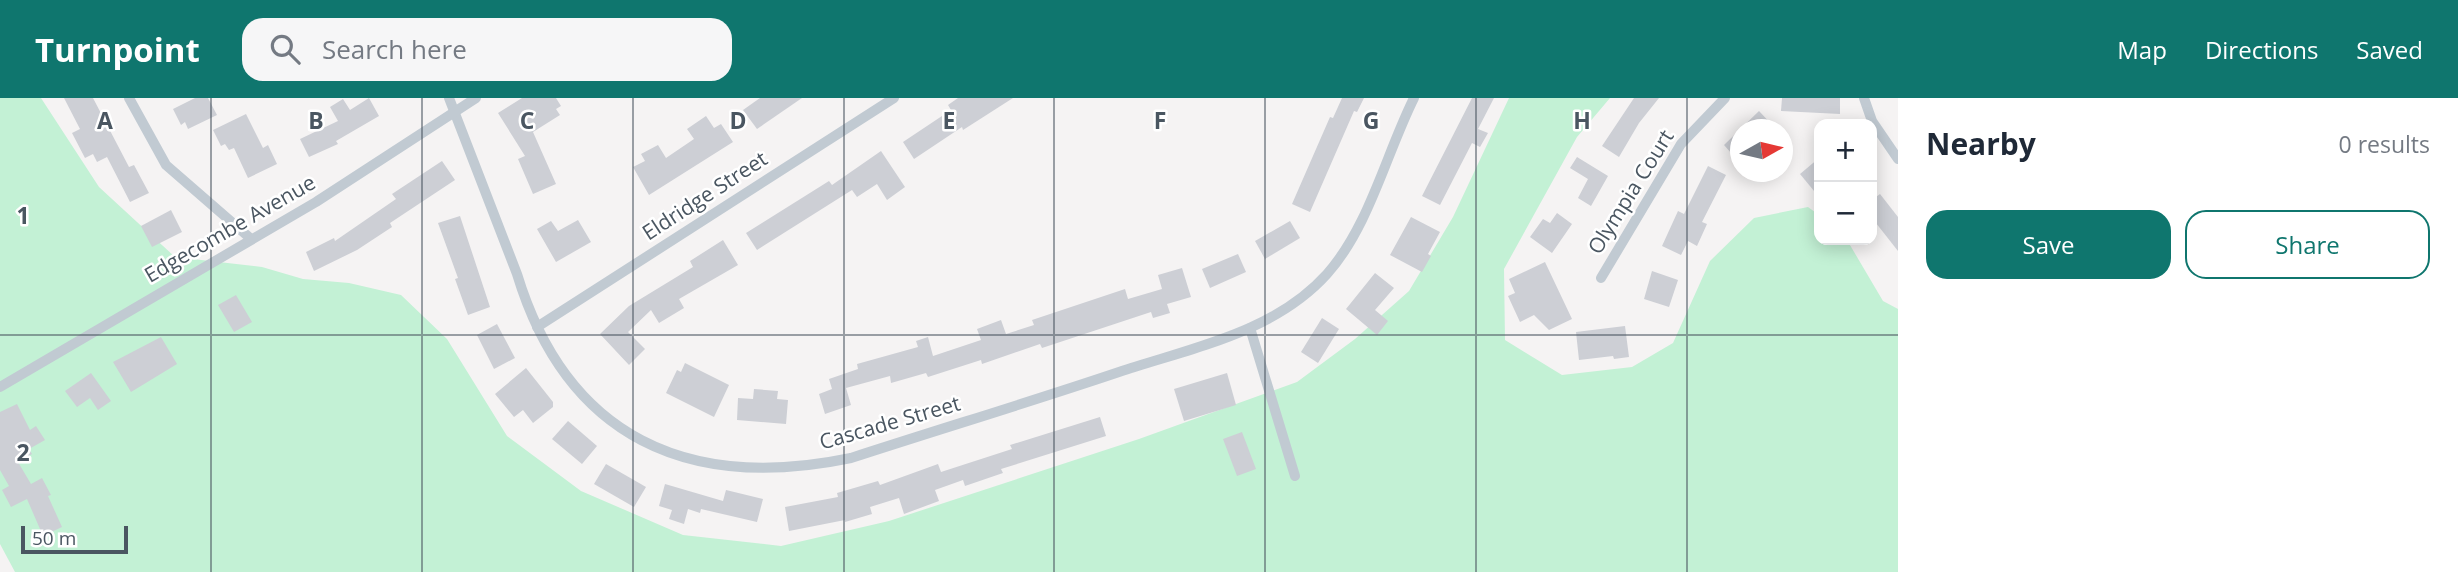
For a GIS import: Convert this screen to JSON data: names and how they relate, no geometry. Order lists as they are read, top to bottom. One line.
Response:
{"streets":{"street":["Olympia Court","Eldridge Street","Edgecombe Avenue","Cascade Street"]},"crossings":[["Eldridge Street","Cascade Street"],["Edgecombe Avenue","Cascade Street"]],"scale_bar":"50 m","north":"right","page":{"header":"Turnpoint","search":"Search here","nav":["Map","Directions","Saved"],"heading":["Nearby","0 results"],"map_buttons":["+","−"],"buttons":["Save","Share"],"scale":"50 m"},"grid":{"columns":["A","B","C","D","E","F","G","H"],"rows":["1","2"]}}
